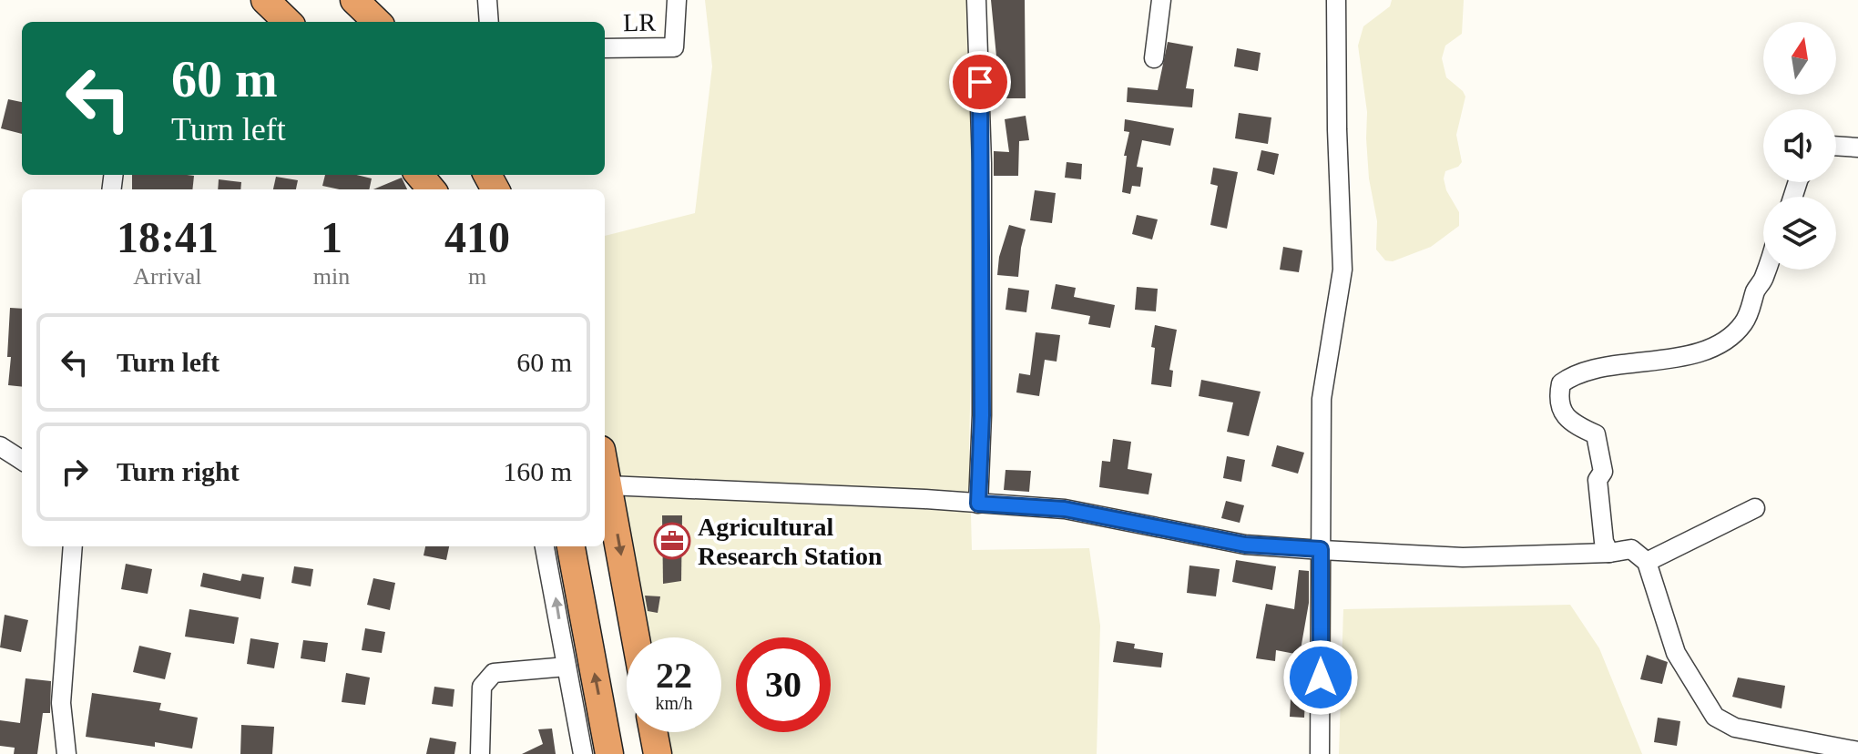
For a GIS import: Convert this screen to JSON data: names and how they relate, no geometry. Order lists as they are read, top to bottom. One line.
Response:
{"streets":{"street":["LR"]},"places":{"office":["Agricultural Research Station"]},"north":"top","page":{"turn":["60 m","Turn left"],"eta":["18:41","Arrival","1","min","410","m"],"list":[{"name":"Turn left","value":"60 m"},{"name":"Turn right","value":"160 m"}],"speed":"22 km/h","limit":"30"}}
